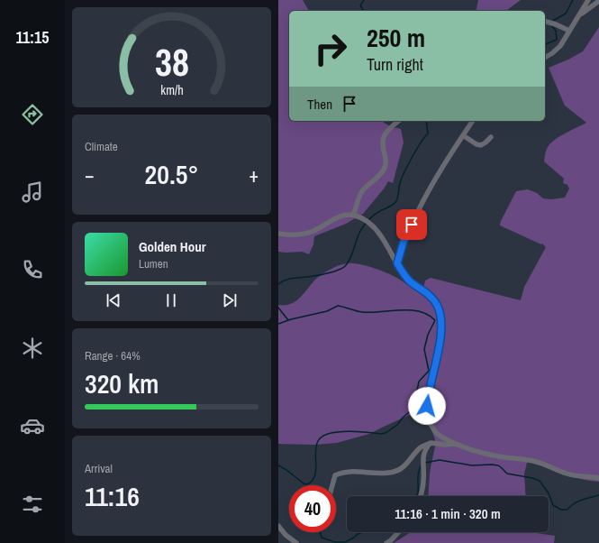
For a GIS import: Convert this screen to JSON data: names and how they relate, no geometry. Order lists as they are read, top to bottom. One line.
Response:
{"page":{"tabs":"11:15","turn":["250 m","Turn right"],"then":"Then","tile":["Climate",["Range · 64%","320 km"],["Arrival","11:16"]],"heat":["−","20.5°","+"],"song":["Golden Hour","Lumen"],"limit":"40","trip":"11:16 · 1 min · 320 m","gauge":["38","km/h"]}}
